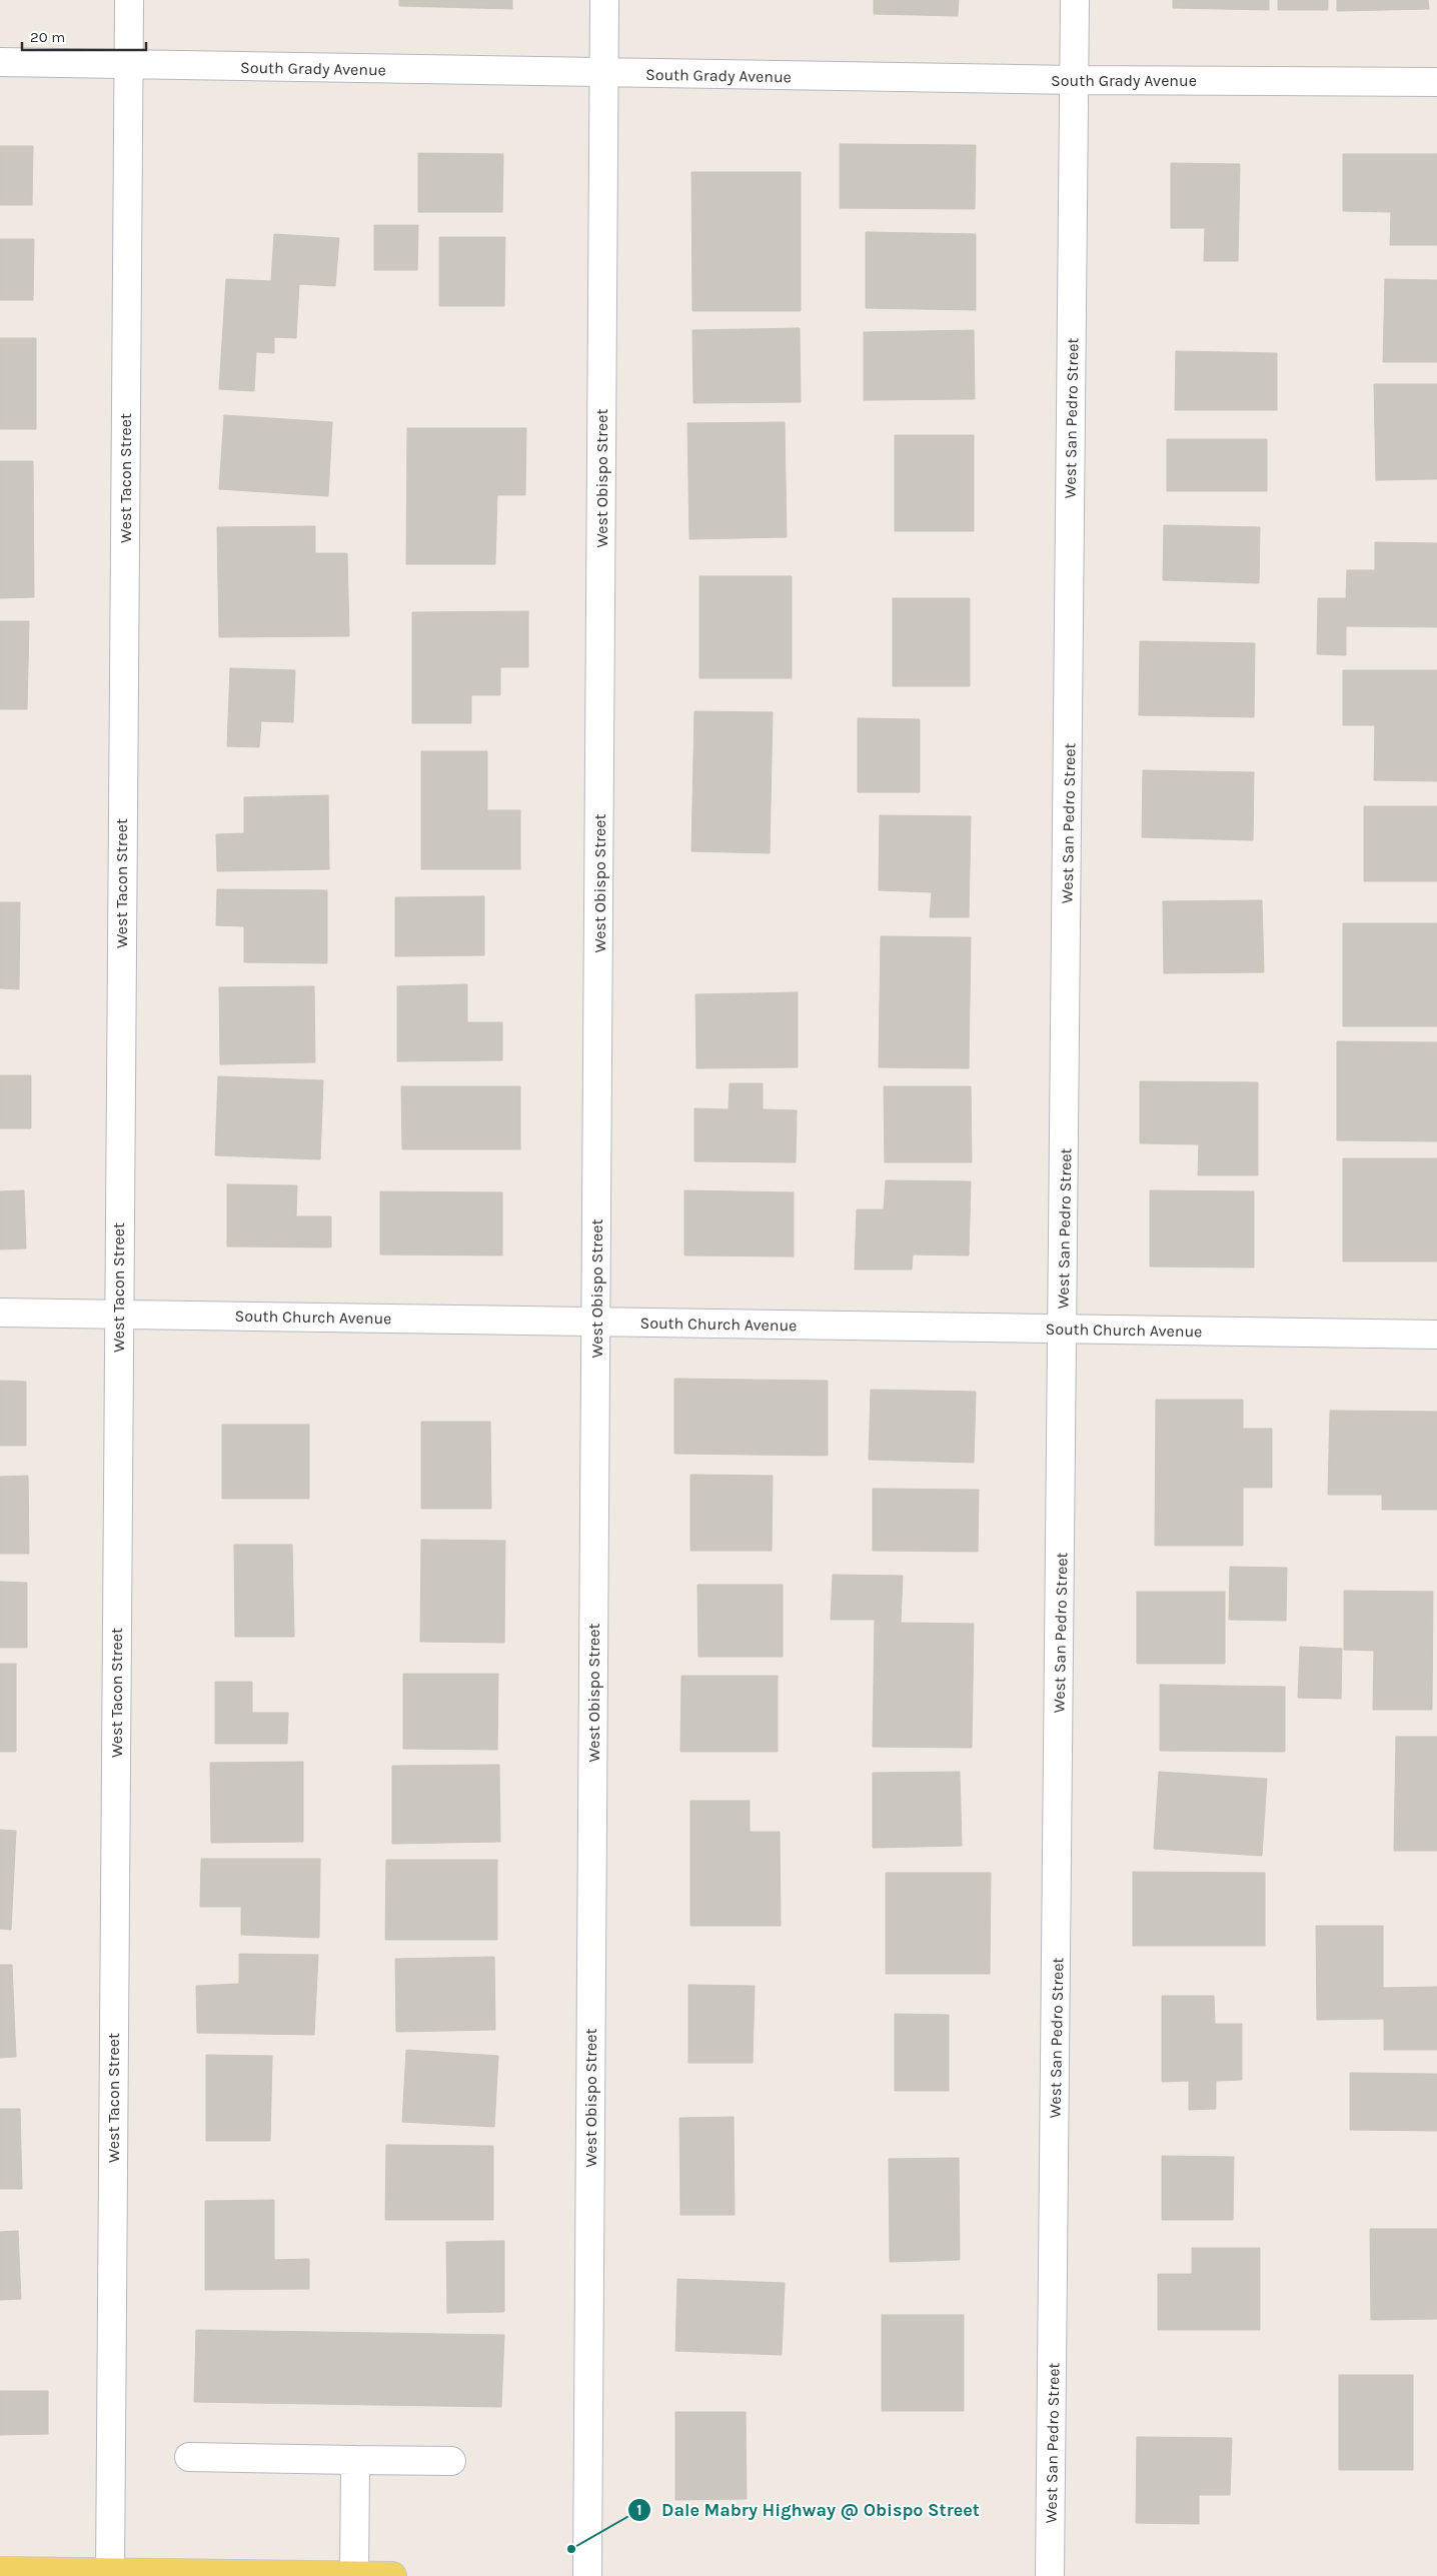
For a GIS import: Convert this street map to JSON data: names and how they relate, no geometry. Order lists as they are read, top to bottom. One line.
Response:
{"streets":{"street":["South Grady Avenue","West San Pedro Street","West Tacon Street","West Obispo Street","South Church Avenue"]},"crossings":[["South Grady Avenue","West San Pedro Street"],["South Grady Avenue","West Tacon Street"],["South Grady Avenue","West Obispo Street"],["West San Pedro Street","South Church Avenue"],["West Tacon Street","South Church Avenue"],["West Obispo Street","South Church Avenue"]],"places":["Dale Mabry Highway @ Obispo Street"],"scale_bar":"20 m"}
